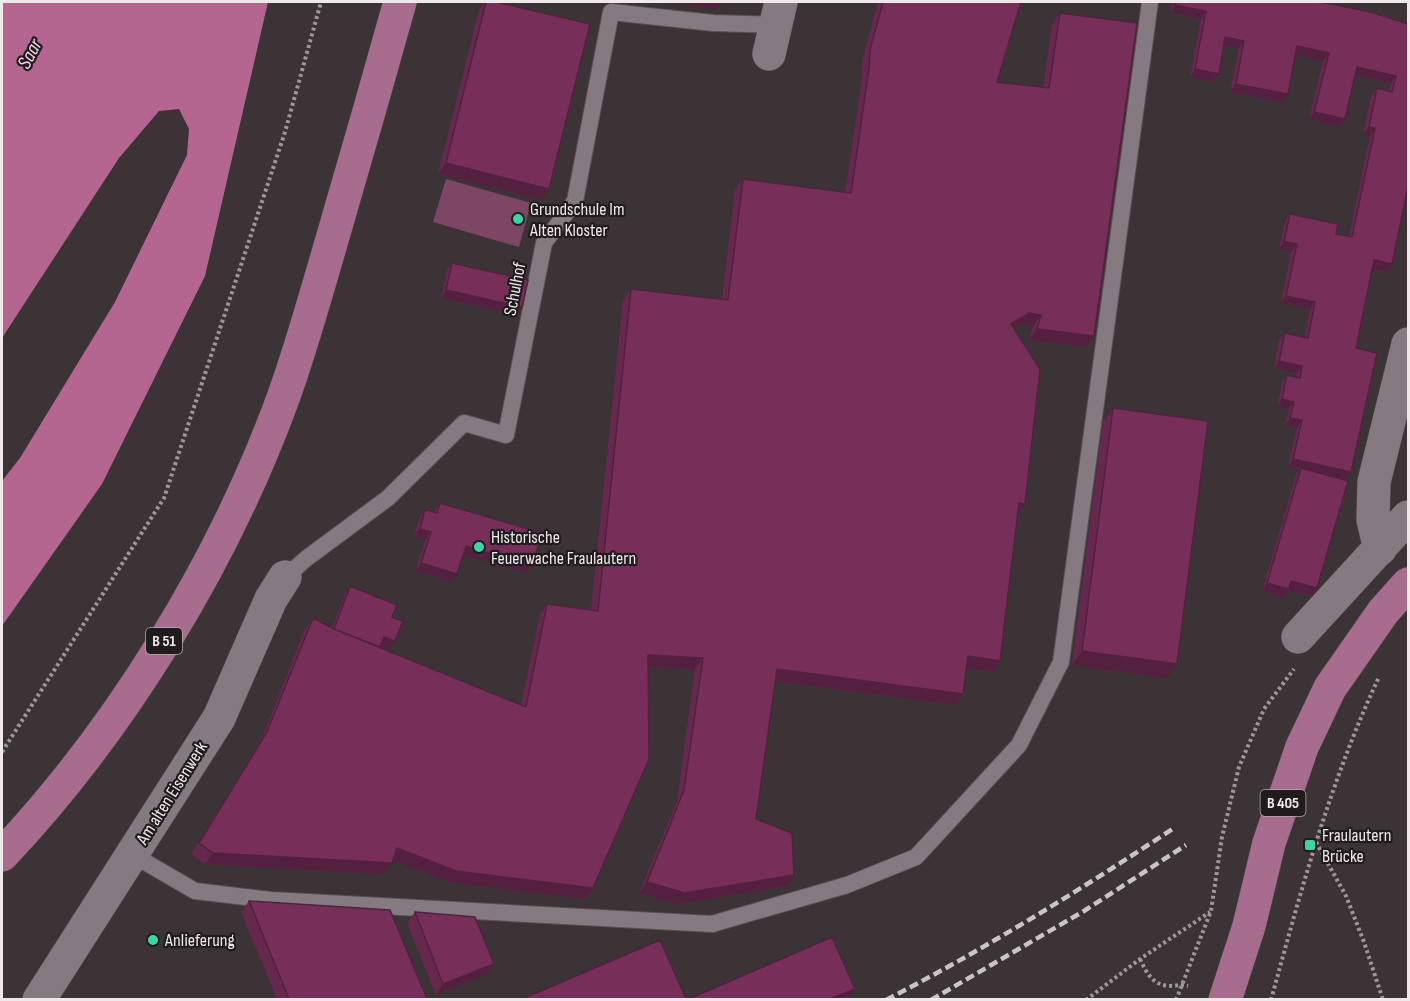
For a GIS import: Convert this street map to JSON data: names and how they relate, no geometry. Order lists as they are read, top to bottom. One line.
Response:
{"streets":{"main road":["B 51","B 405"],"street":["Am alten Eisenwerk"],"lane":["Schulhof"]},"crossings":[["Schulhof","Am alten Eisenwerk"]],"water":["Saar"],"places":{"other":["Grundschule Im Alten Kloster","Historische Feuerwache Fraulautern","Anlieferung"],"transit":["Fraulautern Brücke"]}}
